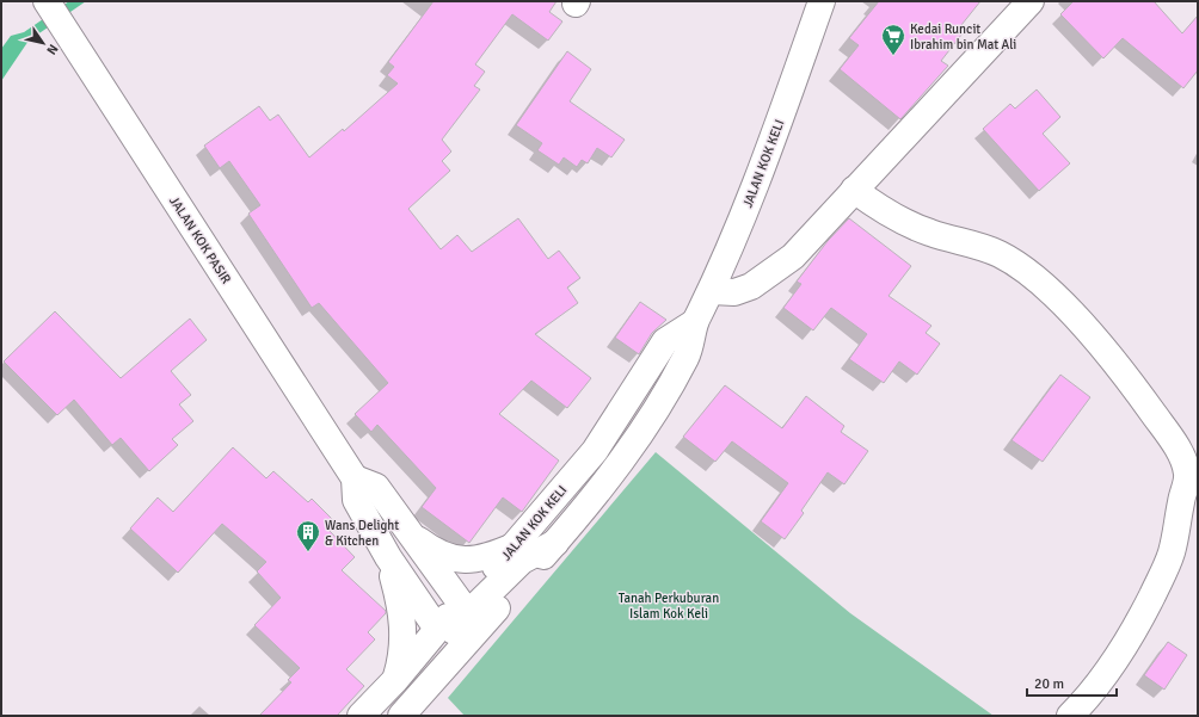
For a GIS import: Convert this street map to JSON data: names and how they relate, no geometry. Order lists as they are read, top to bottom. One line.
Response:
{"streets":{"street":["JALAN KOK KELI","JALAN KOK PASIR"]},"crossings":[["JALAN KOK KELI","JALAN KOK PASIR"]],"parks":["Tanah Perkuburan Islam Kok Keli"],"places":{"supermarket":["Kedai Runcit Ibrahim bin Mat Ali"],"building":["Wans Delight & Kitchen"]},"scale_bar":"20 m","north":"bottom right"}
